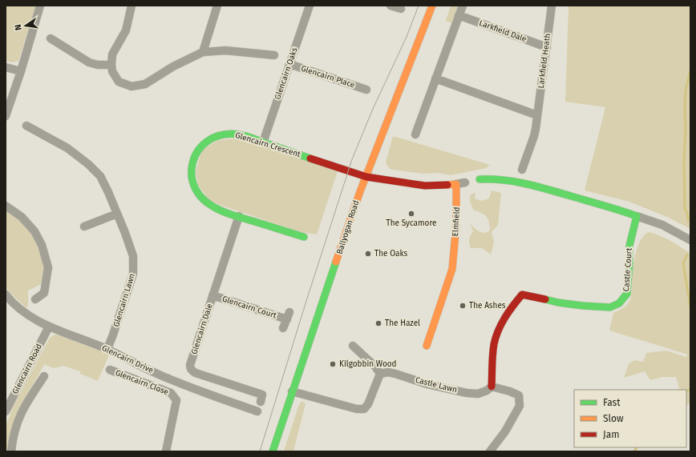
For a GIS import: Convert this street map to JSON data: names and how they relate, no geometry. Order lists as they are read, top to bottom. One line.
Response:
{"streets":{"street":["Larkfield Dale","Larkfield Heath","Glencairn Oaks","Glencairn Place","Glencairn Crescent","Elmfield","Ballyogan Road","Castle Court","Glencairn Lawn","Glencairn Court","Glencairn Dale","Glencairn Drive","Glencairn Road","Glencairn Close","Castle Lawn"]},"crossings":[["Larkfield Dale","Larkfield Heath"],["Glencairn Oaks","Glencairn Place"],["Glencairn Oaks","Glencairn Crescent"],["Glencairn Crescent","Ballyogan Road"],["Glencairn Crescent","Glencairn Dale"],["Castle Court","Castle Lawn"],["Glencairn Lawn","Glencairn Drive"],["Glencairn Court","Glencairn Dale"],["Glencairn Drive","Glencairn Road"]],"places":["The Sycamore","The Oaks","The Ashes","The Hazel","Kilgobbin Wood"],"legend":["Fast","Slow","Jam"],"north":"left"}
